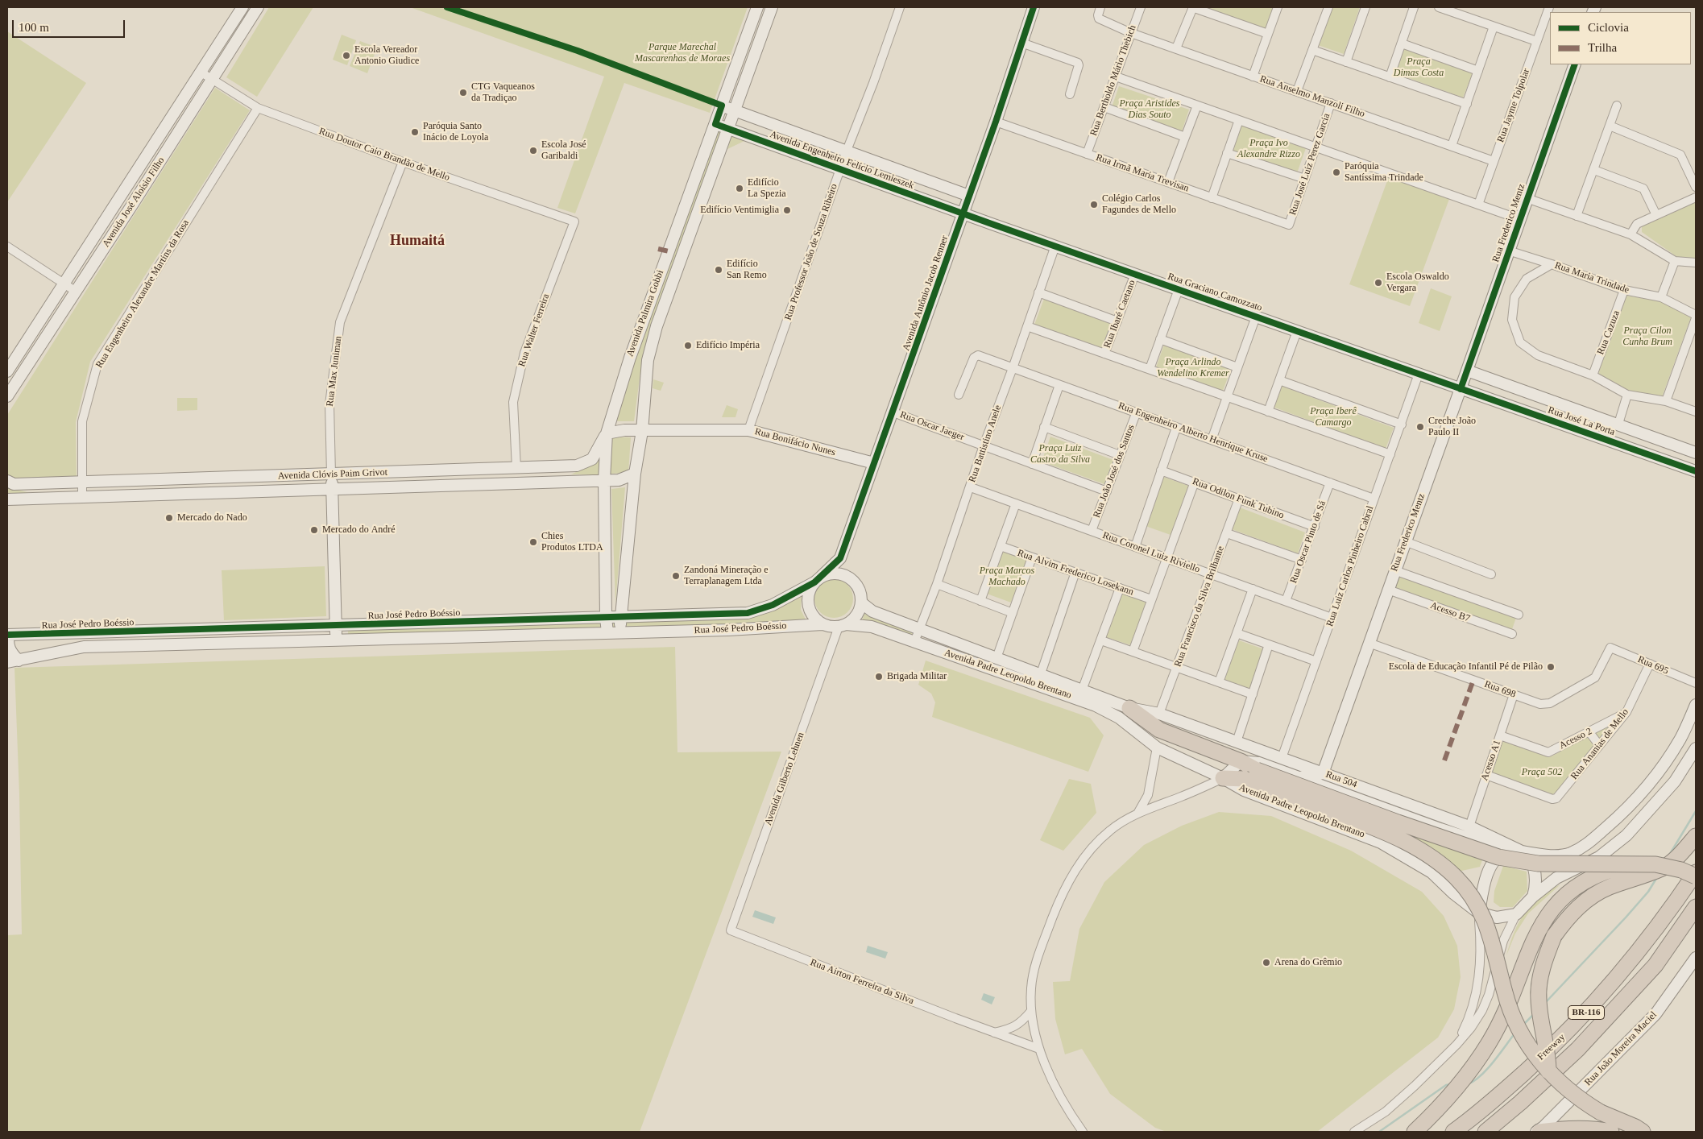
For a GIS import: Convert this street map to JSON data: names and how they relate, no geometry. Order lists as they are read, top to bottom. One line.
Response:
{"streets":{"highway":["BR-116","Freeway"],"street":["Rua Bertholdo Mário Thebich","Rua Anselmo Manzoli Filho","Rua Jayme Tolpolar","Rua Doutor Caio Brandão de Mello","Avenida Engenheiro Felício Lemieszek","Rua José Luiz Perez Garcia","Rua Irmã Maria Trevisan","Avenida José Aloísio Filho","Rua Frederico Mentz","Rua Professor João de Souza Ribeiro","Rua Maria Trindade","Rua Graciano Camozzato","Avenida Antônio Jacob Renner","Rua Engenheiro Alexandre Martins da Rosa","Avenida Palmira Gobbi","Rua Ibaré Caetano","Rua Walter Ferreira","Rua Cazuza","Rua Max Juniman","Rua José La Porta","Rua Oscar Jaeger","Rua Engenheiro Alberto Henrique Kruse","Rua Bonifácio Nunes","Rua Battistino Anele","Rua João José dos Santos","Avenida Clóvis Paim Grivot","Rua Odilon Funk Tubino","Rua Oscar Pinto de Sá","Rua Coronel Luiz Riviello","Rua Luiz Carlos Pinheiro Cabral","Rua Alvim Frederico Losekann","Rua Francisco da Silva Brilhante","Acesso B7","Rua José Pedro Boéssio","Rua 695","Avenida Padre Leopoldo Brentano","Rua 698","Acesso 2","Rua Ananias de Mello","Acesso A1","Avenida Gilberto Lehnen","Rua 504","Rua Airton Ferreira da Silva","Rua João Moreira Maciel"]},"crossings":[["Rua Bertholdo Mário Thebich","Rua Anselmo Manzoli Filho"],["Rua Bertholdo Mário Thebich","Rua Irmã Maria Trevisan"],["Rua Anselmo Manzoli Filho","Rua Jayme Tolpolar"],["Rua Anselmo Manzoli Filho","Rua José Luiz Perez Garcia"],["Rua Doutor Caio Brandão de Mello","Avenida José Aloísio Filho"],["Rua Doutor Caio Brandão de Mello","Rua Engenheiro Alexandre Martins da Rosa"],["Rua Doutor Caio Brandão de Mello","Rua Walter Ferreira"],["Rua Doutor Caio Brandão de Mello","Rua Max Juniman"],["Avenida Engenheiro Felício Lemieszek","Rua Professor João de Souza Ribeiro"],["Avenida Engenheiro Felício Lemieszek","Rua Graciano Camozzato"],["Avenida Engenheiro Felício Lemieszek","Avenida Antônio Jacob Renner"],["Avenida Engenheiro Felício Lemieszek","Avenida Palmira Gobbi"],["Rua José Luiz Perez Garcia","Rua Irmã Maria Trevisan"],["Rua Irmã Maria Trevisan","Avenida Antônio Jacob Renner"],["Rua Frederico Mentz","Rua Maria Trindade"],["Rua Frederico Mentz","Rua Graciano Camozzato"],["Rua Frederico Mentz","Rua José La Porta"],["Rua Frederico Mentz","Acesso B7"],["Rua Frederico Mentz","Rua 698"],["Rua Frederico Mentz","Rua 504"],["Rua Professor João de Souza Ribeiro","Rua Bonifácio Nunes"],["Rua Maria Trindade","Rua Cazuza"],["Rua Graciano Camozzato","Avenida Antônio Jacob Renner"],["Rua Graciano Camozzato","Rua Ibaré Caetano"],["Rua Graciano Camozzato","Rua José La Porta"],["Rua Graciano Camozzato","Rua Battistino Anele"],["Rua Graciano Camozzato","Rua Luiz Carlos Pinheiro Cabral"],["Avenida Antônio Jacob Renner","Rua Oscar Jaeger"],["Avenida Antônio Jacob Renner","Rua Bonifácio Nunes"],["Avenida Antônio Jacob Renner","Rua José Pedro Boéssio"],["Avenida Antônio Jacob Renner","Avenida Padre Leopoldo Brentano"],["Avenida Antônio Jacob Renner","Avenida Gilberto Lehnen"],["Rua Engenheiro Alexandre Martins da Rosa","Avenida Clóvis Paim Grivot"],["Avenida Palmira Gobbi","Rua Bonifácio Nunes"],["Avenida Palmira Gobbi","Avenida Clóvis Paim Grivot"],["Avenida Palmira Gobbi","Rua José Pedro Boéssio"],["Rua Walter Ferreira","Avenida Clóvis Paim Grivot"],["Rua Max Juniman","Avenida Clóvis Paim Grivot"],["Rua Max Juniman","Rua José Pedro Boéssio"],["Rua Oscar Jaeger","Rua Battistino Anele"],["Rua Oscar Jaeger","Rua João José dos Santos"],["Rua Engenheiro Alberto Henrique Kruse","Rua Battistino Anele"],["Rua Engenheiro Alberto Henrique Kruse","Rua João José dos Santos"],["Rua Engenheiro Alberto Henrique Kruse","Rua Oscar Pinto de Sá"],["Rua Engenheiro Alberto Henrique Kruse","Rua Luiz Carlos Pinheiro Cabral"],["Rua Battistino Anele","Rua Coronel Luiz Riviello"],["Rua Battistino Anele","Avenida Padre Leopoldo Brentano"],["Rua João José dos Santos","Rua Coronel Luiz Riviello"],["Rua Odilon Funk Tubino","Rua Oscar Pinto de Sá"],["Rua Odilon Funk Tubino","Rua Francisco da Silva Brilhante"],["Rua Oscar Pinto de Sá","Rua Coronel Luiz Riviello"],["Rua Coronel Luiz Riviello","Rua Luiz Carlos Pinheiro Cabral"],["Rua Coronel Luiz Riviello","Rua Francisco da Silva Brilhante"],["Rua Luiz Carlos Pinheiro Cabral","Rua 504"],["Rua Francisco da Silva Brilhante","Avenida Padre Leopoldo Brentano"],["Rua Francisco da Silva Brilhante","Rua 504"],["Rua José Pedro Boéssio","Avenida Padre Leopoldo Brentano"],["Rua José Pedro Boéssio","Avenida Gilberto Lehnen"],["Rua 695","Rua 698"],["Rua 695","Rua Ananias de Mello"],["Avenida Padre Leopoldo Brentano","Avenida Gilberto Lehnen"],["Avenida Padre Leopoldo Brentano","Rua 504"],["Rua 698","Acesso A1"],["Acesso 2","Rua Ananias de Mello"],["Acesso 2","Acesso A1"],["Rua Ananias de Mello","Acesso A1"],["Acesso A1","Rua 504"],["Avenida Gilberto Lehnen","Rua Airton Ferreira da Silva"]],"districts":["Humaitá"],"parks":["Parque Marechal Mascarenhas de Moraes","Praça Dimas Costa","Praça Aristides Dias Souto","Praça Ivo Alexandre Rizzo","Praça Cilon Cunha Brum","Praça Arlindo Wendelino Kremer","Praça Iberê Camargo","Praça Luiz Castro da Silva","Praça Marcos Machado","Praça 502"],"places":["Escola Vereador Antonio Giudice","CTG Vaqueanos da Tradiçao","Paróquia Santo Inácio de Loyola","Escola José Garibaldi","Paróquia Santíssima Trindade","Edifício La Spezia","Colégio Carlos Fagundes de Mello","Edifício Ventimiglia","Edifício San Remo","Escola Oswaldo Vergara","Edifício Impéria","Creche João Paulo II","Mercado do Nado","Mercado do André","Chies Produtos LTDA","Zandoná Mineração e Terraplanagem Ltda","Escola de Educação Infantil Pé de Pilão","Brigada Militar","Arena do Grêmio"],"legend":["Ciclovia","Trilha"],"scale_bar":"100 m"}
